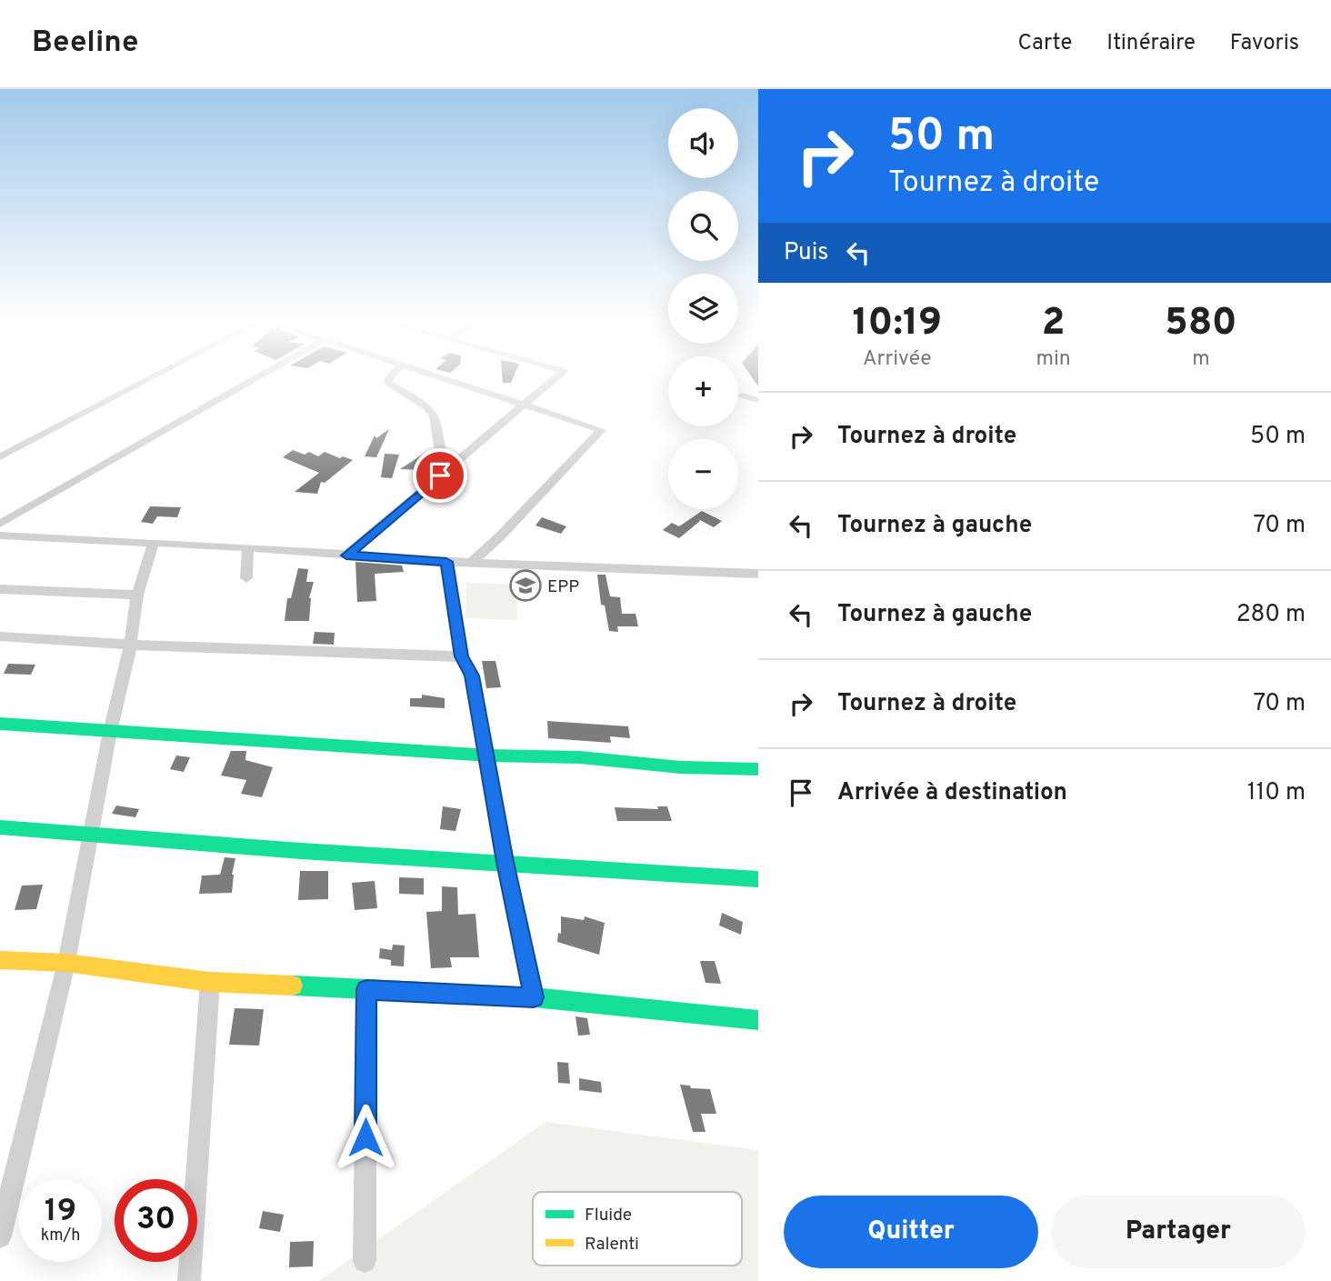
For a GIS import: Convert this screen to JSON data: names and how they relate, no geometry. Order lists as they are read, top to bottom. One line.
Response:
{"places":{"school or university":["EPP"]},"legend":["Fluide","Ralenti"],"page":{"header":"Beeline","nav":["Carte","Itinéraire","Favoris"],"turn":["50 m","Tournez à droite"],"map_buttons":["+","−"],"then":"Puis","eta":["10:19","Arrivée","2","min","580","m"],"list":[{"name":"Tournez à droite","value":"50 m"},{"name":"Tournez à gauche","value":"70 m"},{"name":"Tournez à gauche","value":"280 m"},{"name":"Tournez à droite","value":"70 m"},{"name":"Arrivée à destination","value":"110 m"}],"speed":"19 km/h","limit":"30","buttons":["Quitter","Partager"]}}
